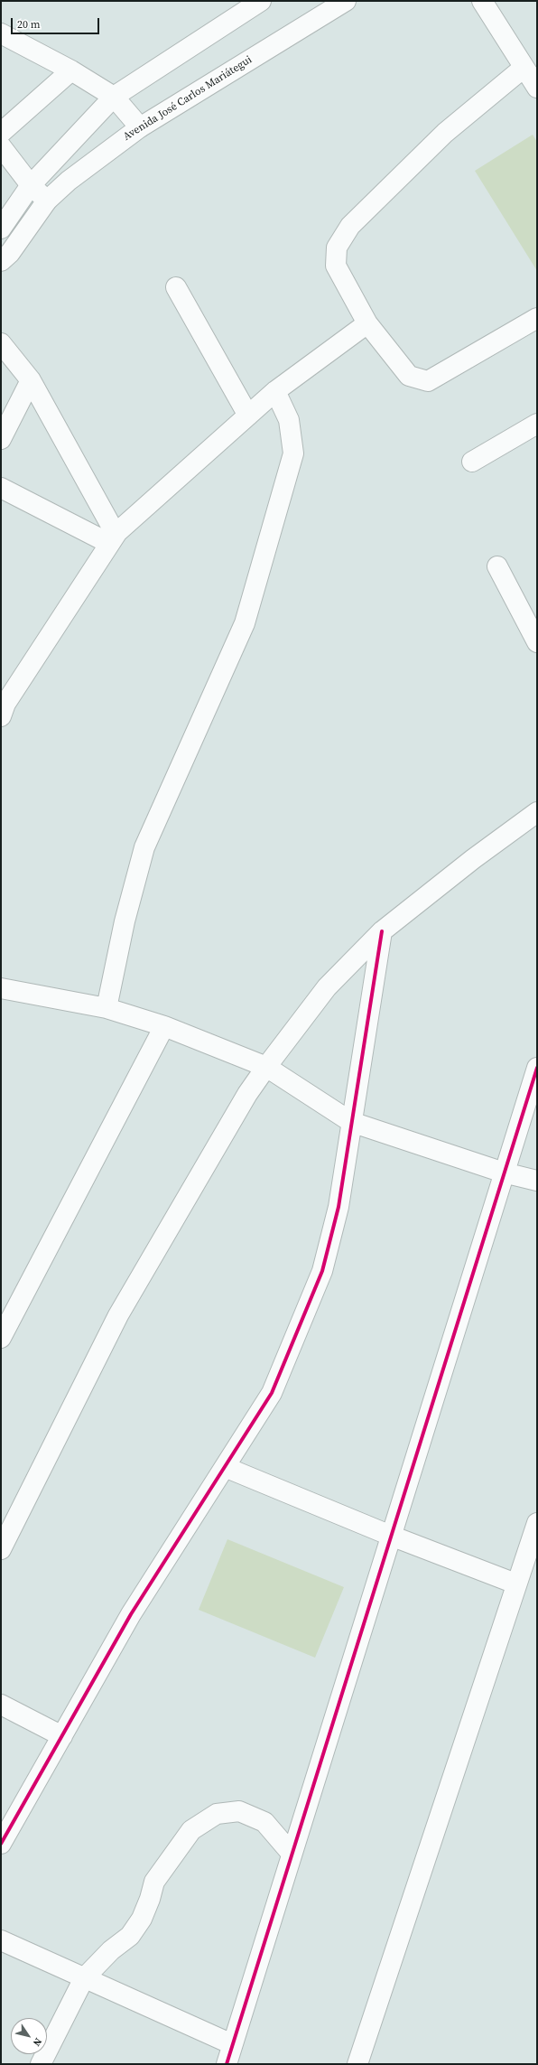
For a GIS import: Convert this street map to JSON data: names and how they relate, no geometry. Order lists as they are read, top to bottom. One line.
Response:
{"streets":{"street":["Avenida José Carlos Mariátegui"]},"scale_bar":"20 m","north":"bottom right"}
